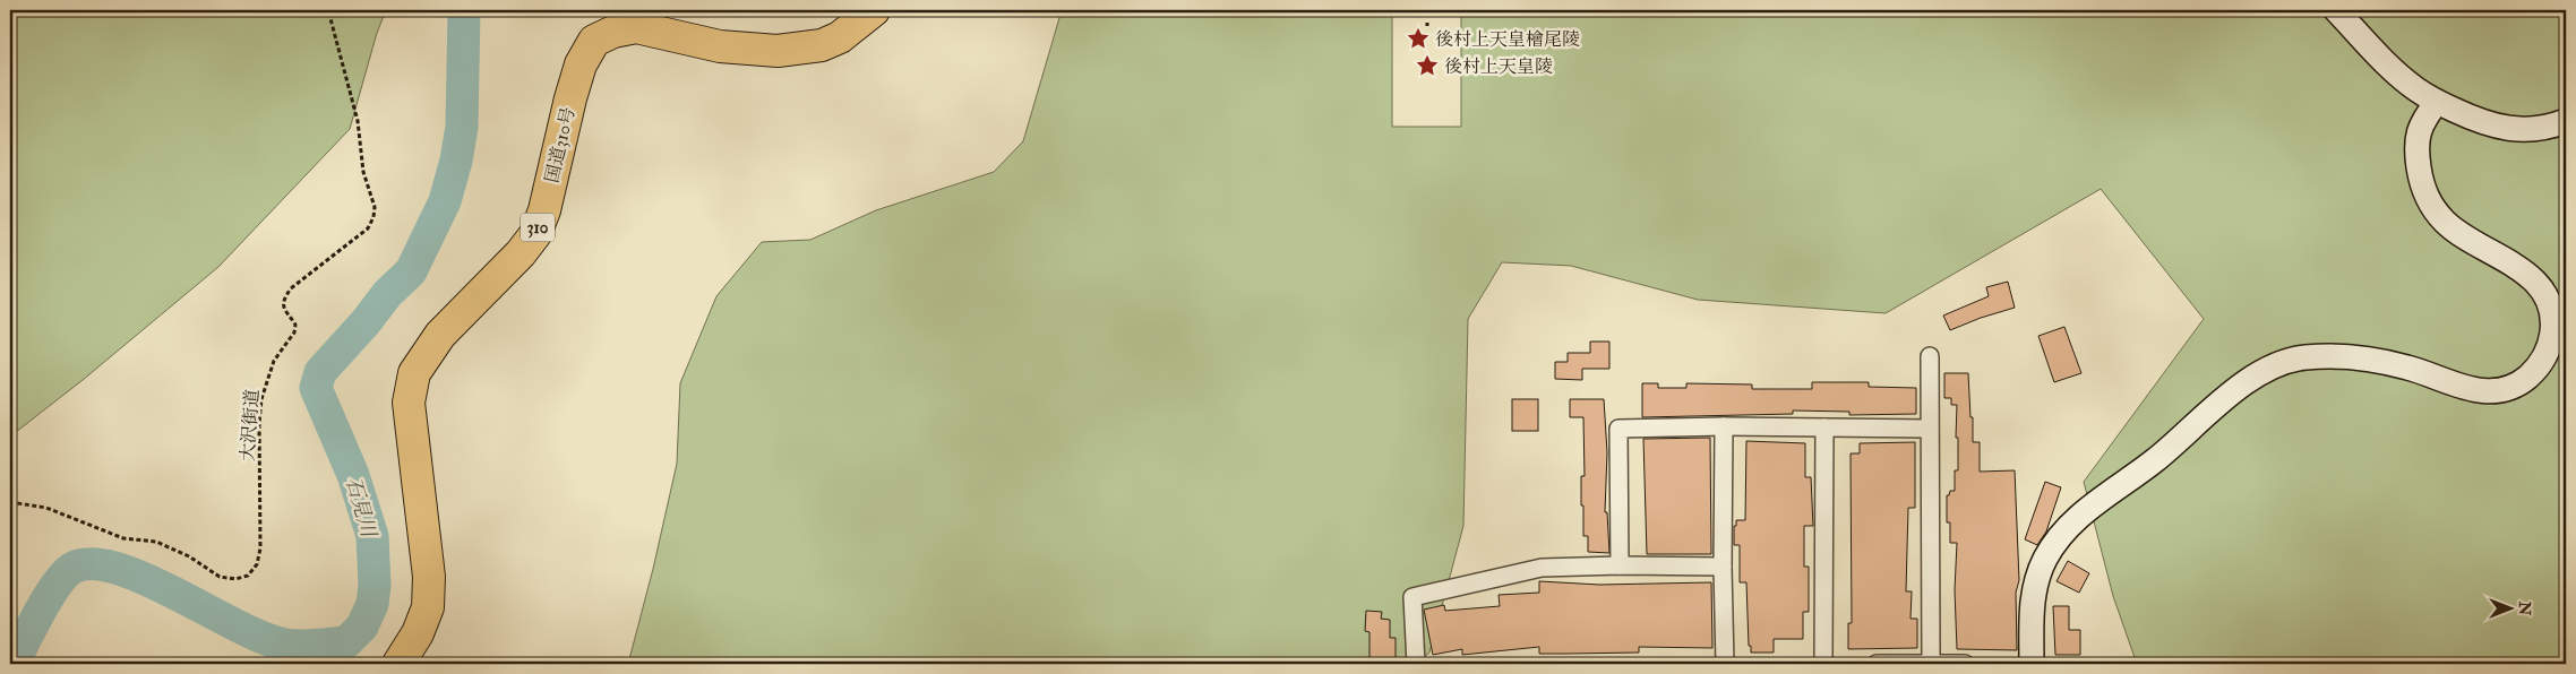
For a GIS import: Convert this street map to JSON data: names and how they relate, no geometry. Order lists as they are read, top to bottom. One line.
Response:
{"streets":{"highway":["国道310号","310"],"path":["大沢街道"]},"water":["石見川"],"places":{"place":["後村上天皇檜尾陵","後村上天皇陵"]},"north":"right"}
